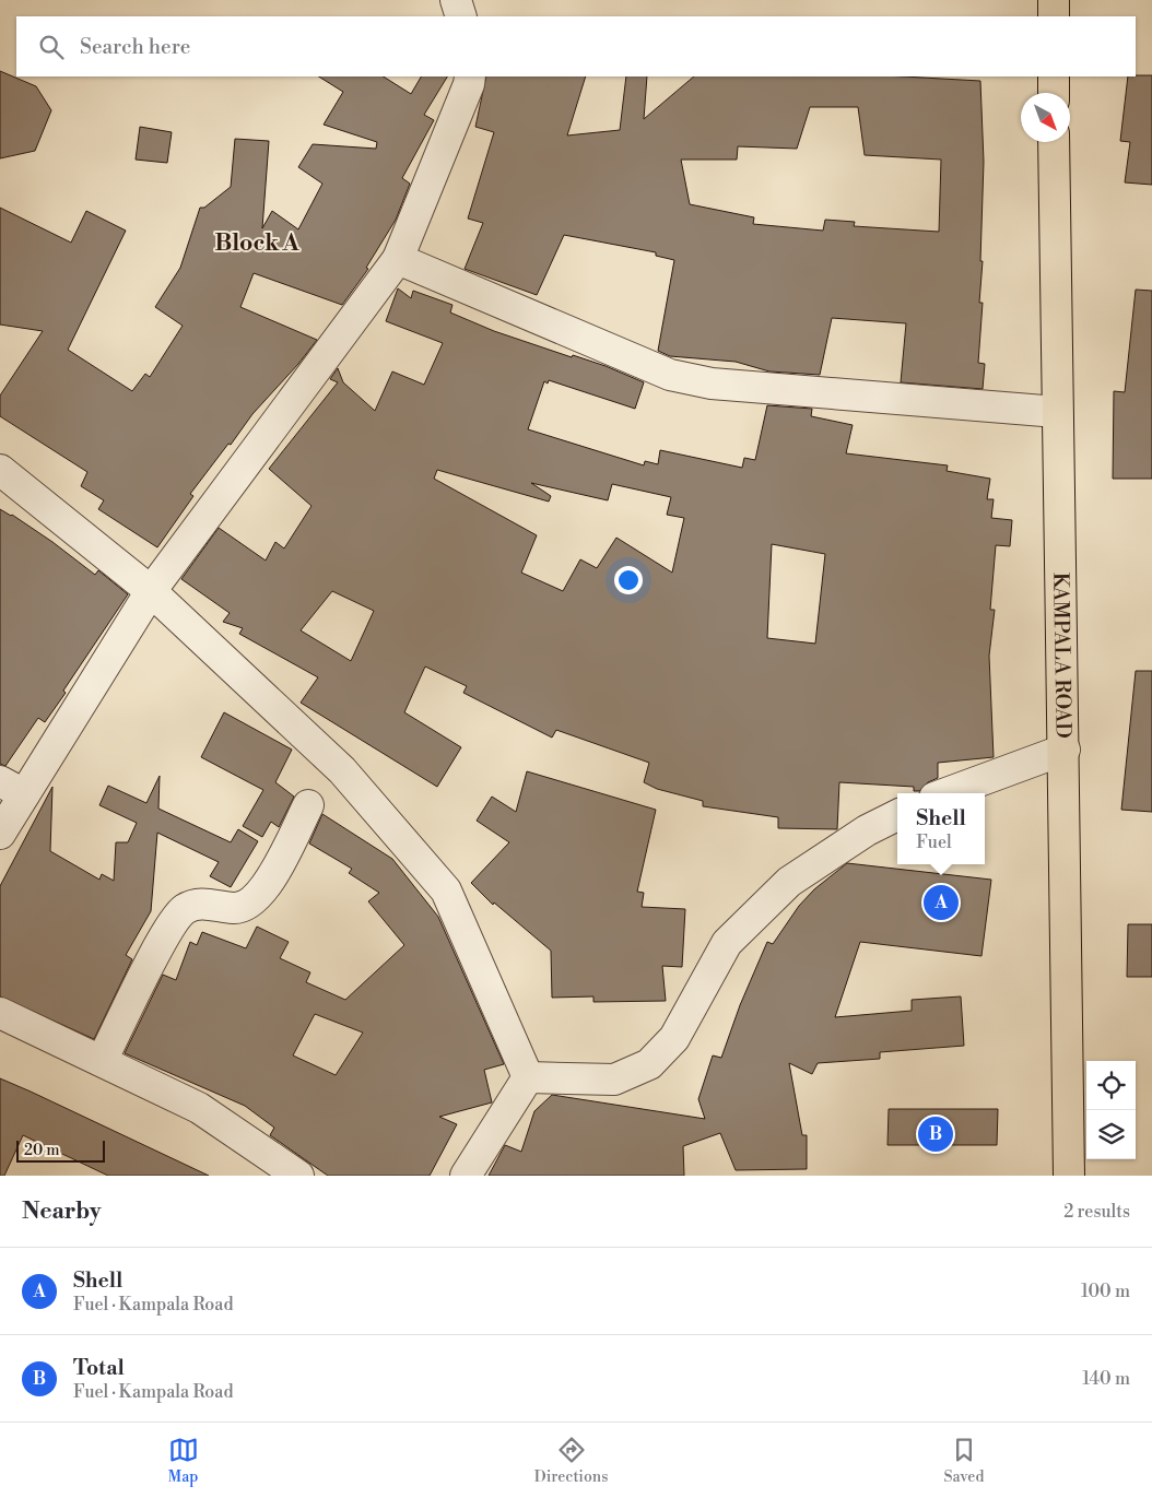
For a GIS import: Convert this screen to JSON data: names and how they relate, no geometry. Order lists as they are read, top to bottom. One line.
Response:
{"streets":{"main road":["KAMPALA ROAD"]},"districts":["Block A"],"scale_bar":"20 m","north":"bottom right","page":{"search":"Search here","popup":["Shell","Fuel"],"pins":["A","B"],"scale":"20 m","heading":["Nearby","2 results"],"list":[{"mark":"A","name":"Shell","note":"Fuel · Kampala Road","value":"100 m"},{"mark":"B","name":"Total","note":"Fuel · Kampala Road","value":"140 m"}],"nav":["Map","Directions","Saved"]}}
